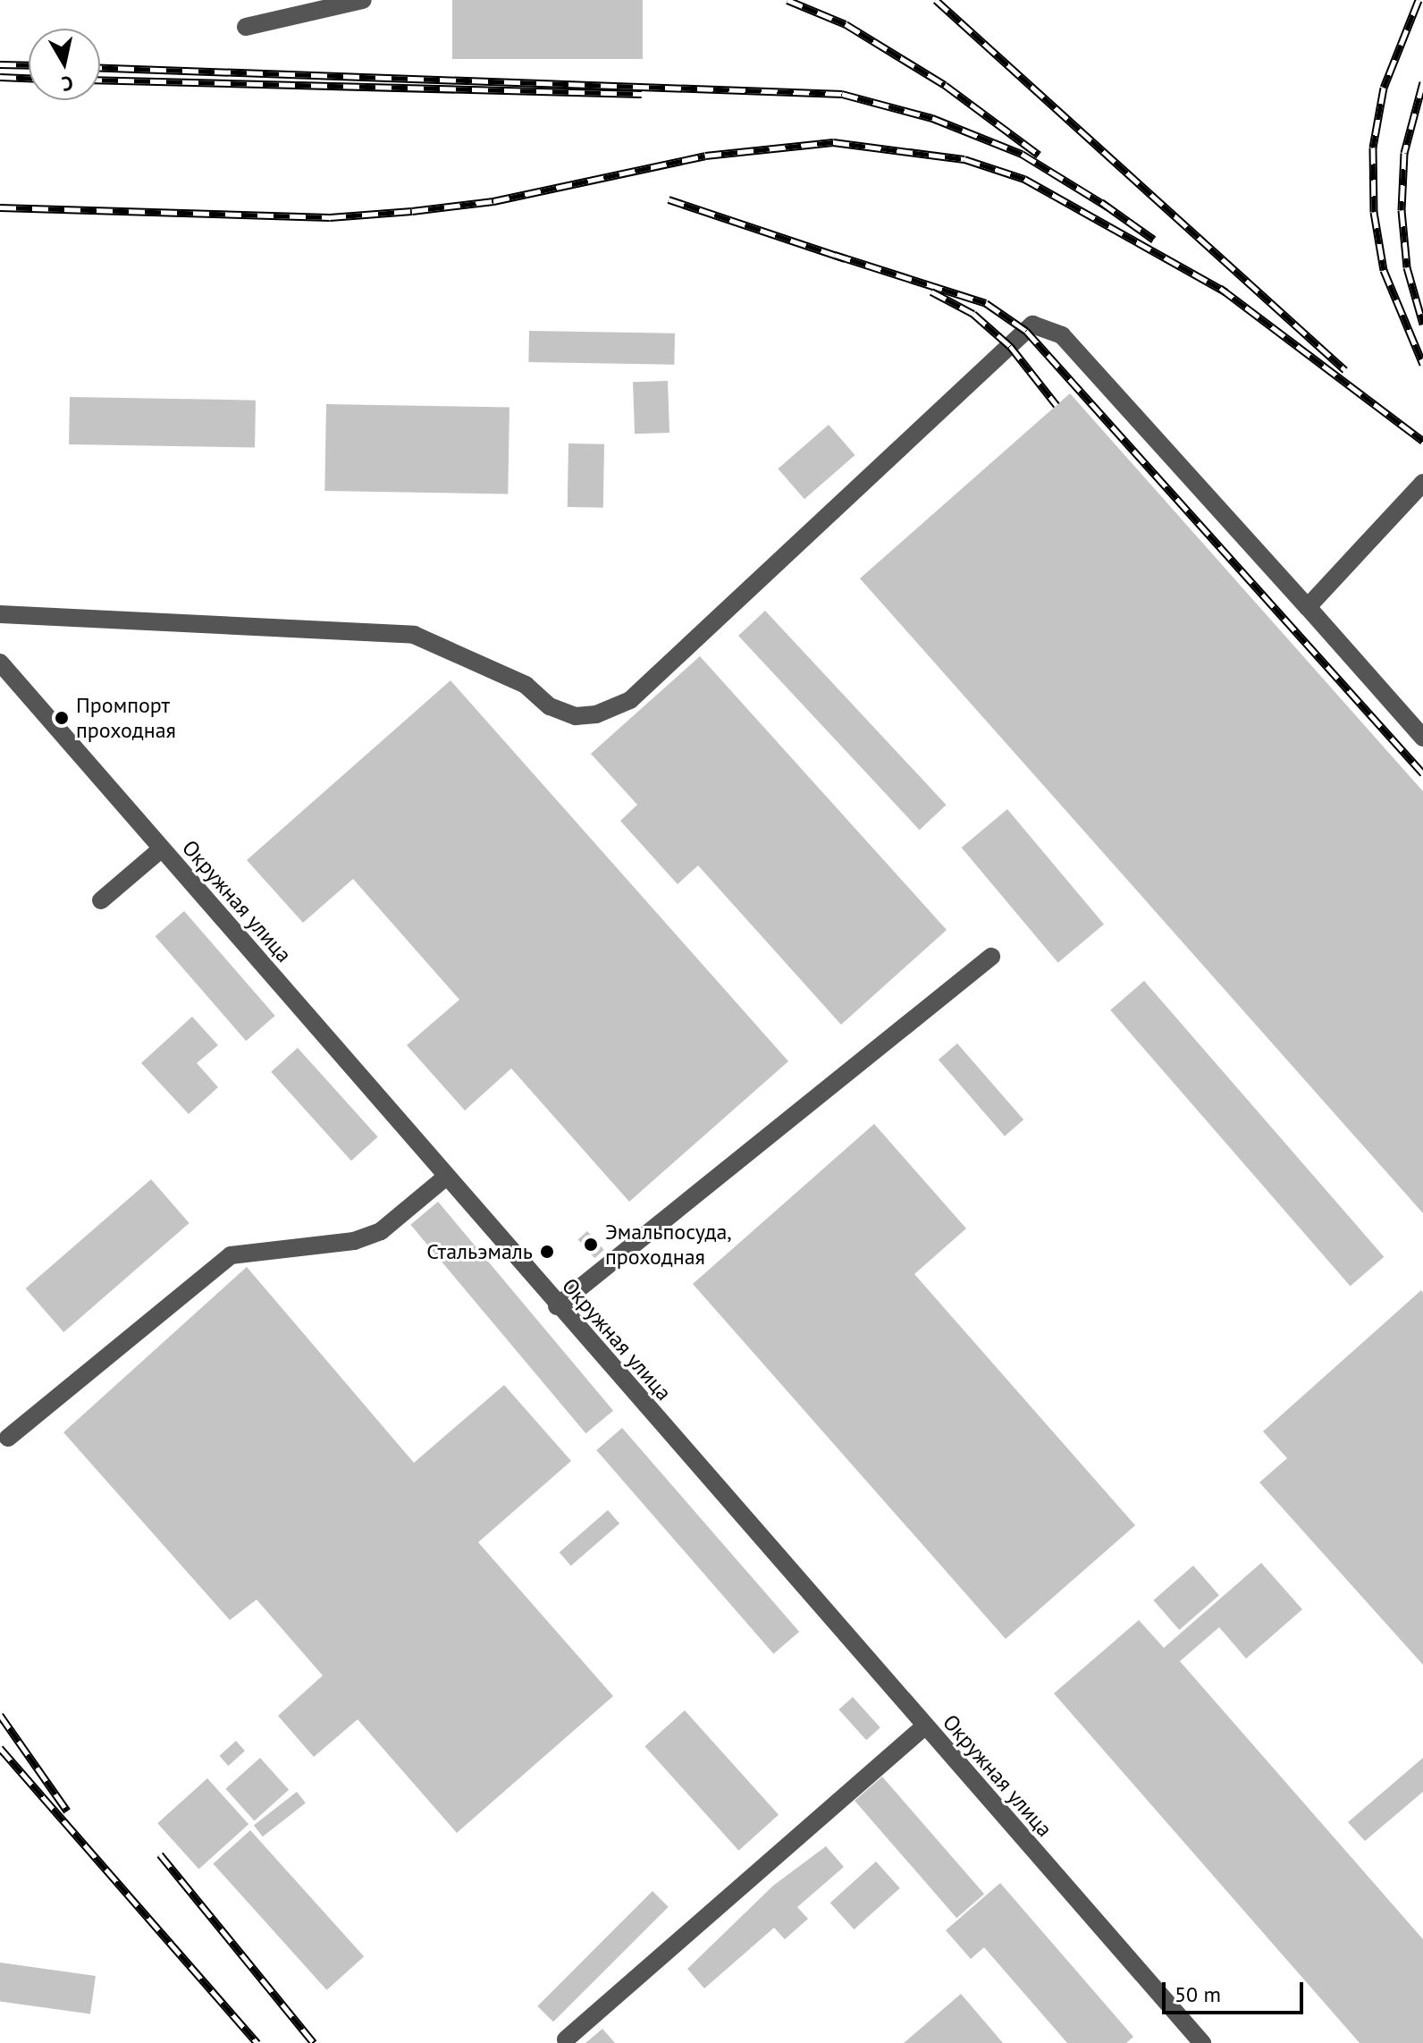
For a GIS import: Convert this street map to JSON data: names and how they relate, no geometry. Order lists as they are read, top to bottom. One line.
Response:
{"streets":{"street":["Окружная улица"]},"places":["Промпорт проходная","Эмальпосуда, проходная","Стальэмаль"],"scale_bar":"50 m","north":"bottom"}
